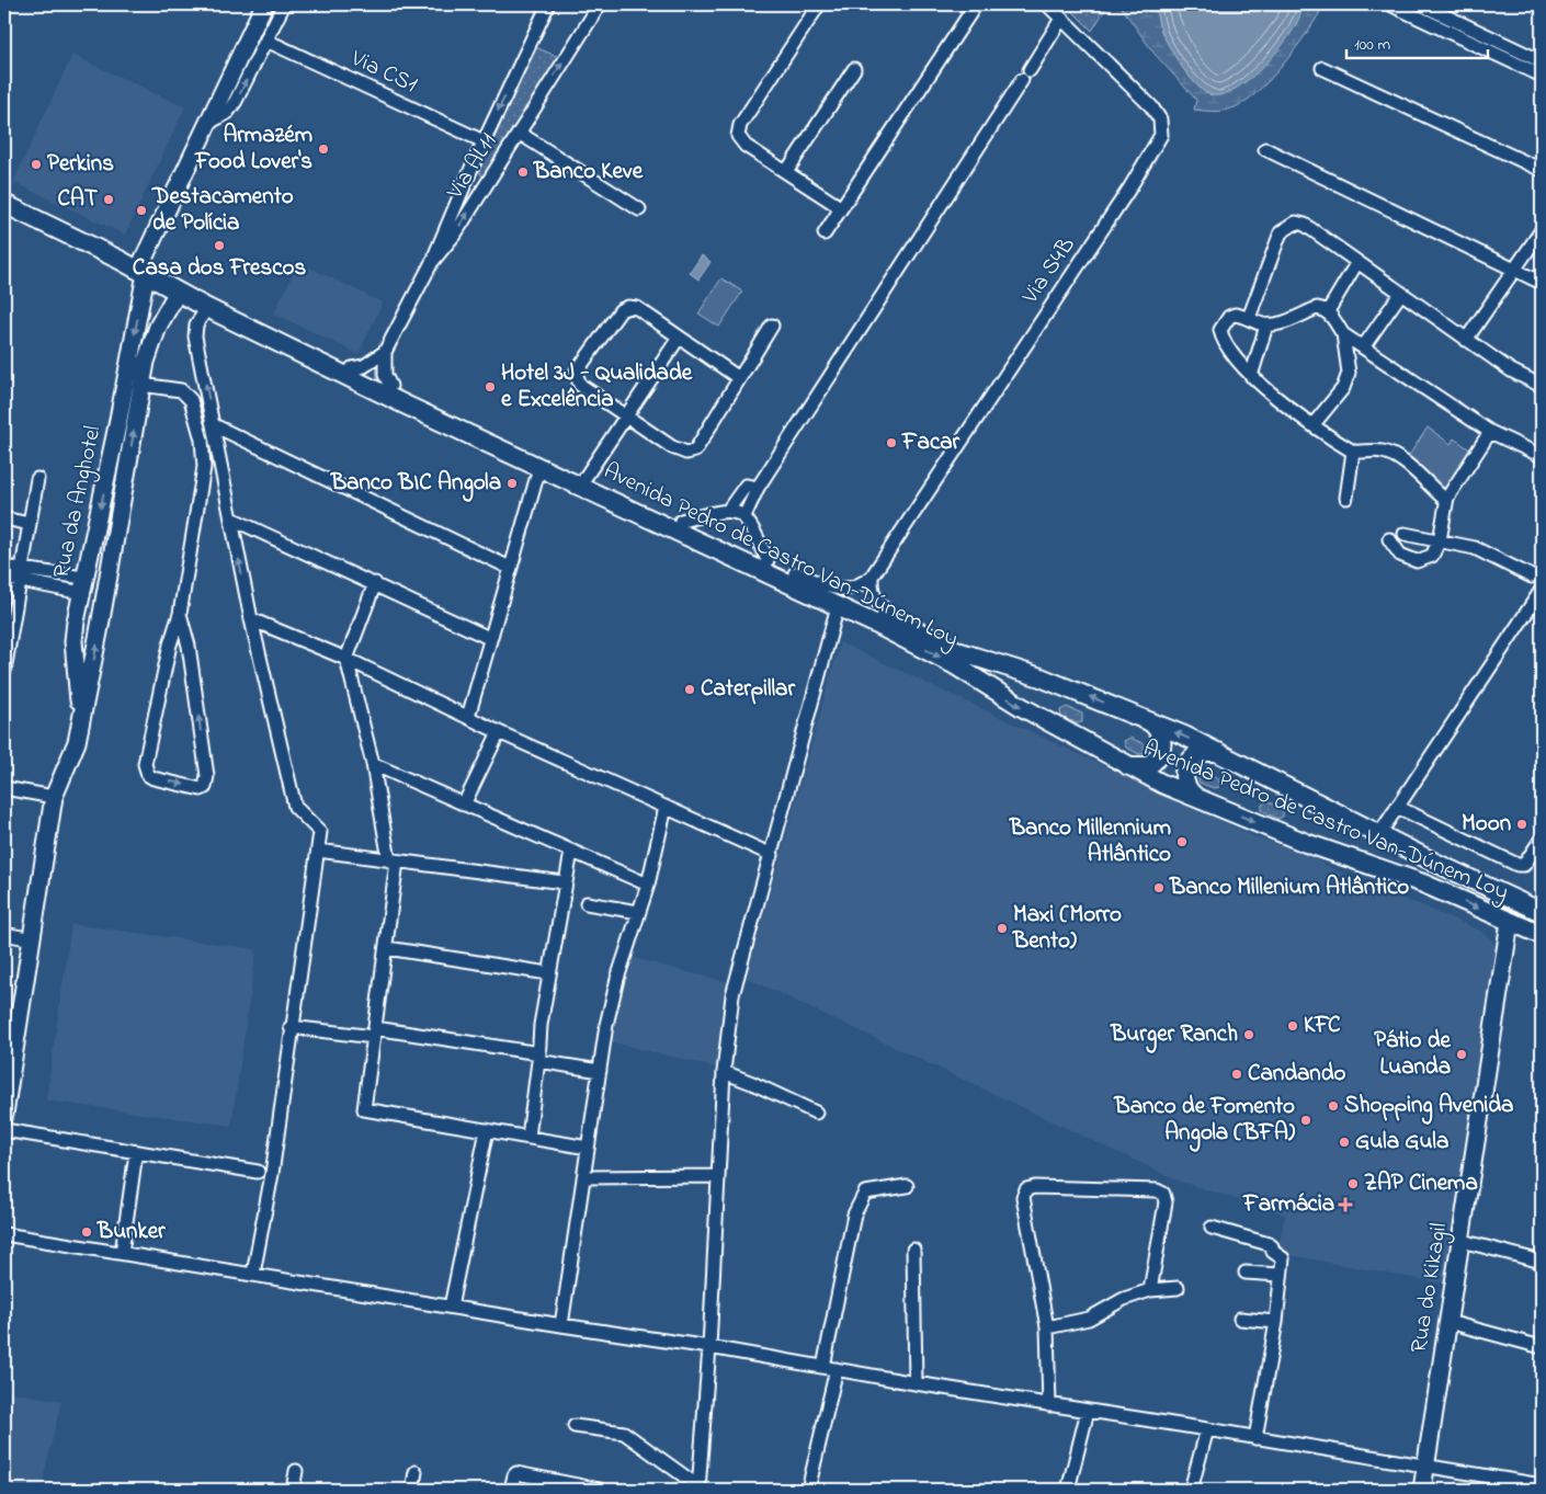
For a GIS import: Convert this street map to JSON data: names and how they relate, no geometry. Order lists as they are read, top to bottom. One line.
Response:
{"streets":{"highway":["Avenida Pedro de Castro Van-Dúnem Loy"],"main road":["Rua da Anghotel","Rua do Kikagil"],"street":["Via CS1","Via AL11","Via S4B"]},"crossings":[["Via AL11","Avenida Pedro de Castro Van-Dúnem Loy"],["Rua da Anghotel","Avenida Pedro de Castro Van-Dúnem Loy"],["Avenida Pedro de Castro Van-Dúnem Loy","Rua do Kikagil"]],"places":{"other":["Armazém Food Lover's","Perkins","Banco Keve","CAT","Destacamento de Polícia","Casa dos Frescos","Hotel 3J - Qualidade e Excelência","Facar","Banco BIC Angola","Caterpillar","Moon","Banco Millennium Atlântico","Banco Millenium Atlântico","Maxi (Morro Bento)","KFC","Burger Ranch","Pátio de Luanda","Candando","Shopping Avenida","Banco de Fomento Angola (BFA)","Gula Gula","ZAP Cinema","Bunker"],"health":["Farmácia"]},"scale_bar":"100 m"}
